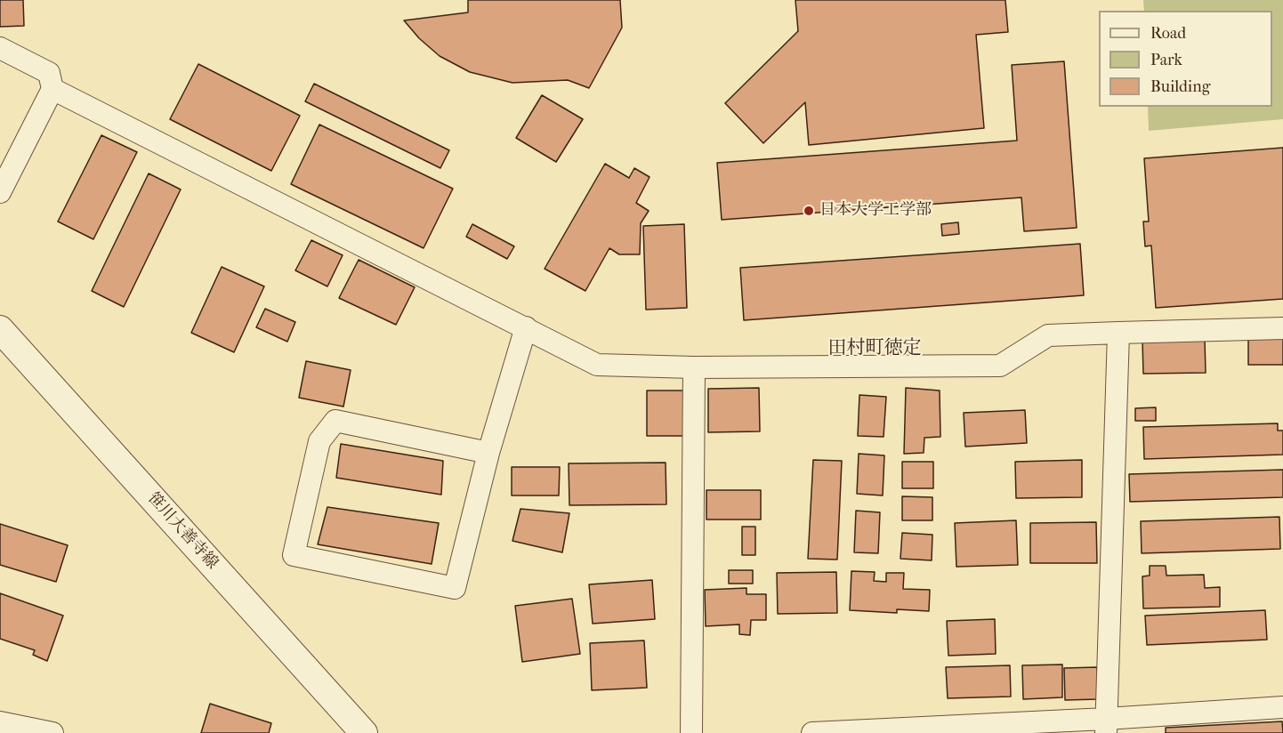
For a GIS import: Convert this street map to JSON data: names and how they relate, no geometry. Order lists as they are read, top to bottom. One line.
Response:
{"streets":{"street":["笹川大善寺線"]},"districts":["田村町徳定"],"places":["日本大学工学部"],"legend":["Road","Park","Building"]}
